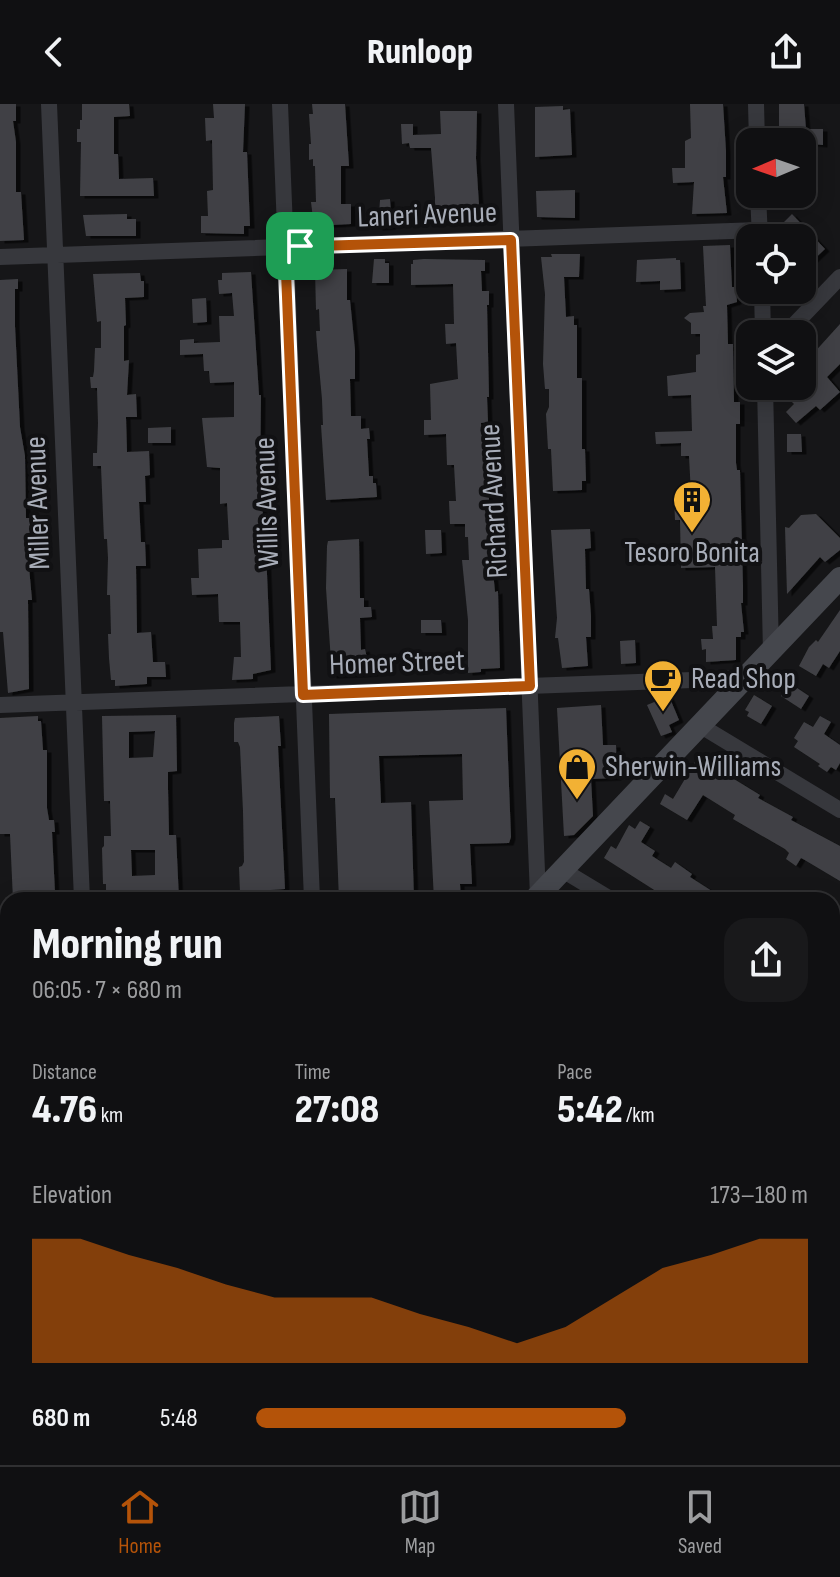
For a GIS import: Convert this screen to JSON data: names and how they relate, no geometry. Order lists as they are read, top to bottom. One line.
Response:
{"streets":{"street":["Laneri Avenue","Richard Avenue","Miller Avenue","Willis Avenue","Homer Street"]},"crossings":[["Laneri Avenue","Richard Avenue"],["Laneri Avenue","Miller Avenue"],["Laneri Avenue","Willis Avenue"],["Richard Avenue","Homer Street"],["Miller Avenue","Homer Street"],["Willis Avenue","Homer Street"]],"places":{"building":["Tesoro Bonita"],"cafe":["Read Shop"],"shop":["Sherwin-Williams"]},"north":"left","page":{"header":"Runloop","heading":["Morning run","06:05 · 7 × 680 m"],"stats":[["Distance","4.76 km"],["Time","27:08"],["Pace","5:42 /km"]],"chart":["Elevation","173–180 m"],"list":[{"name":"680 m","note":"5:48"}],"tabs":["Home","Map","Saved"]}}
